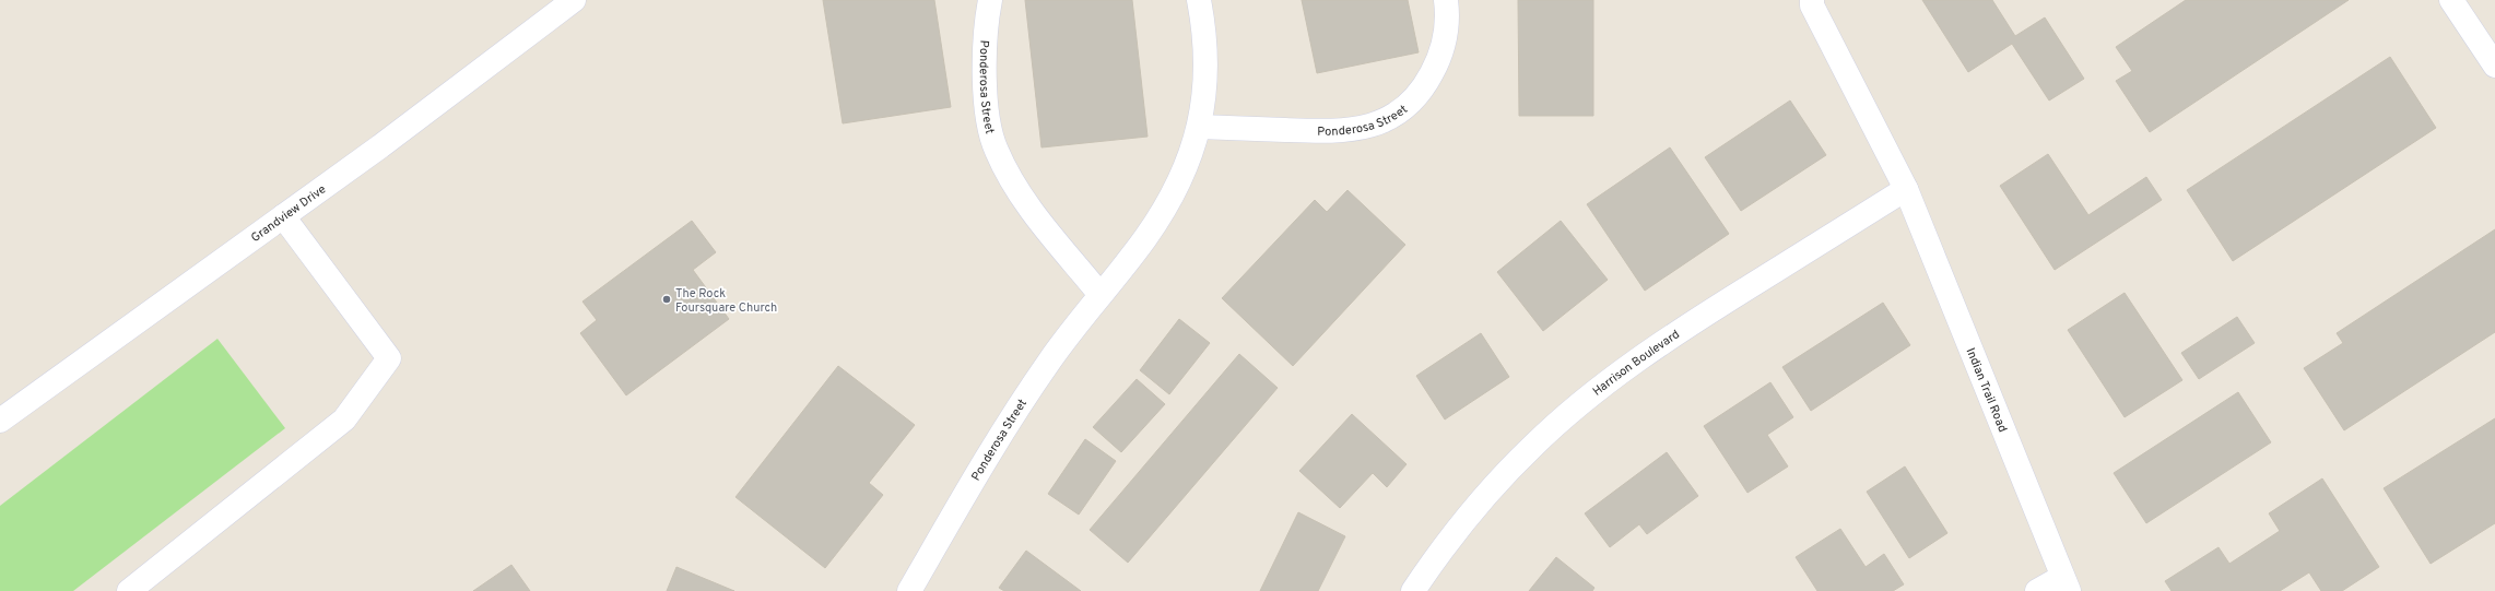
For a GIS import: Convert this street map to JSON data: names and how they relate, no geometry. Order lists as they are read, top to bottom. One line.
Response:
{"streets":{"street":["Ponderosa Street","Grandview Drive","Harrison Boulevard","Indian Trail Road"]},"crossings":[["Harrison Boulevard","Indian Trail Road"]],"places":["The Rock Foursquare Church"]}
